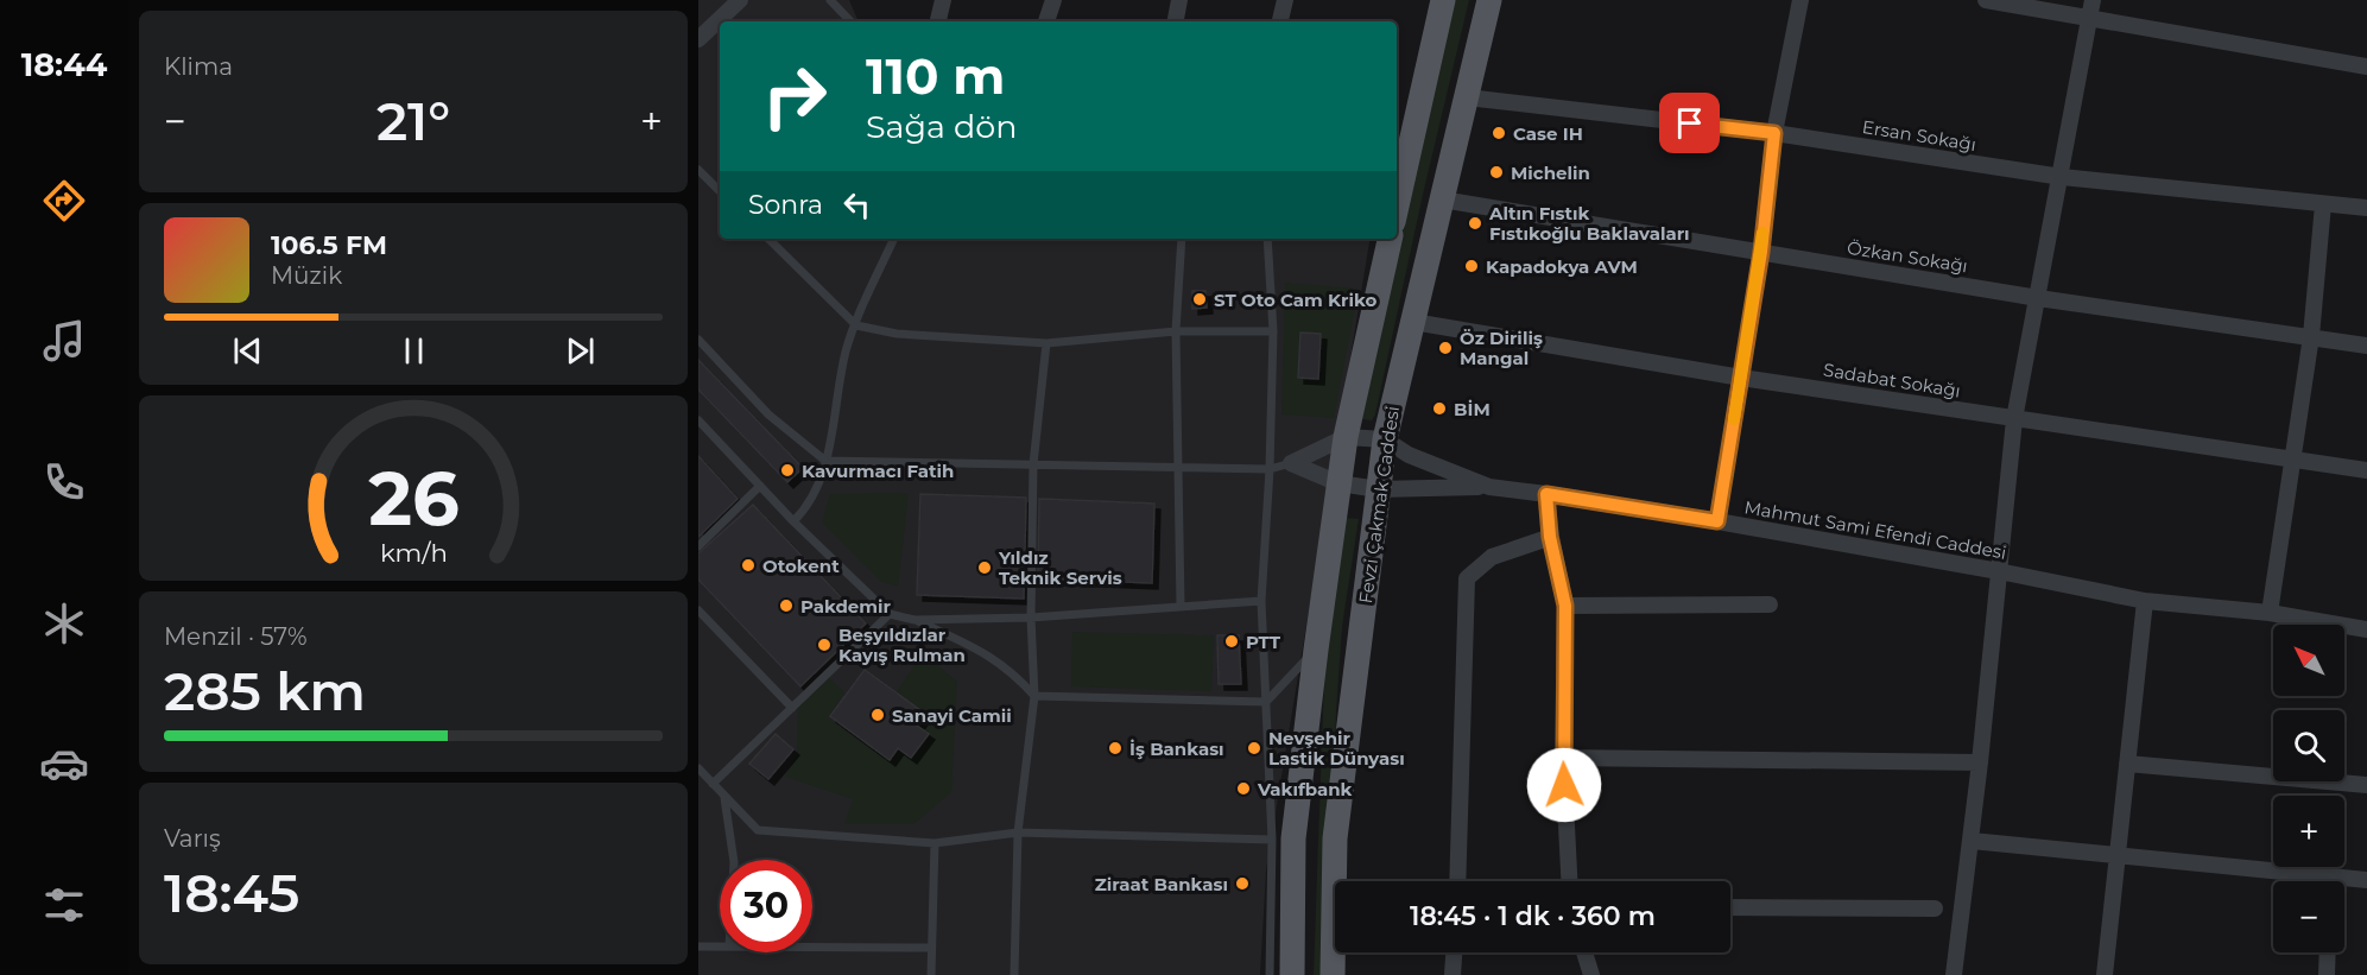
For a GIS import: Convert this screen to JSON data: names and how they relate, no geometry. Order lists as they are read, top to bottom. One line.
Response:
{"streets":{"main road":["Fevzi Çakmak Caddesi"],"street":["Ersan Sokağı","Özkan Sokağı","Sadabat Sokağı","Mahmut Sami Efendi Caddesi"]},"crossings":[["Ersan Sokağı","Fevzi Çakmak Caddesi"],["Özkan Sokağı","Fevzi Çakmak Caddesi"],["Sadabat Sokağı","Fevzi Çakmak Caddesi"],["Fevzi Çakmak Caddesi","Mahmut Sami Efendi Caddesi"]],"places":["Case IH","Michelin","Altın Fıstık Fıstıkoğlu Baklavaları","Kapadokya AVM","ST Oto Cam Kriko","Öz Diriliş Mangal","BİM","Kavurmacı Fatih","Otokent","Yıldız Teknik Servis","Pakdemir","PTT","Beşyıldızlar Kayış Rulman","Sanayi Camii","İş Bankası","Nevşehir Lastik Dünyası","Vakıfbank","Ziraat Bankası"],"north":"top left","page":{"tabs":"18:44","tile":["Klima",["Menzil · 57%","285 km"],["Varış","18:45"]],"turn":["110 m","Sağa dön"],"heat":["−","21°","+"],"then":"Sonra","song":["106.5 FM","Müzik"],"map_buttons":["+","−"],"limit":"30","trip":"18:45 · 1 dk · 360 m","gauge":["26","km/h"]}}
